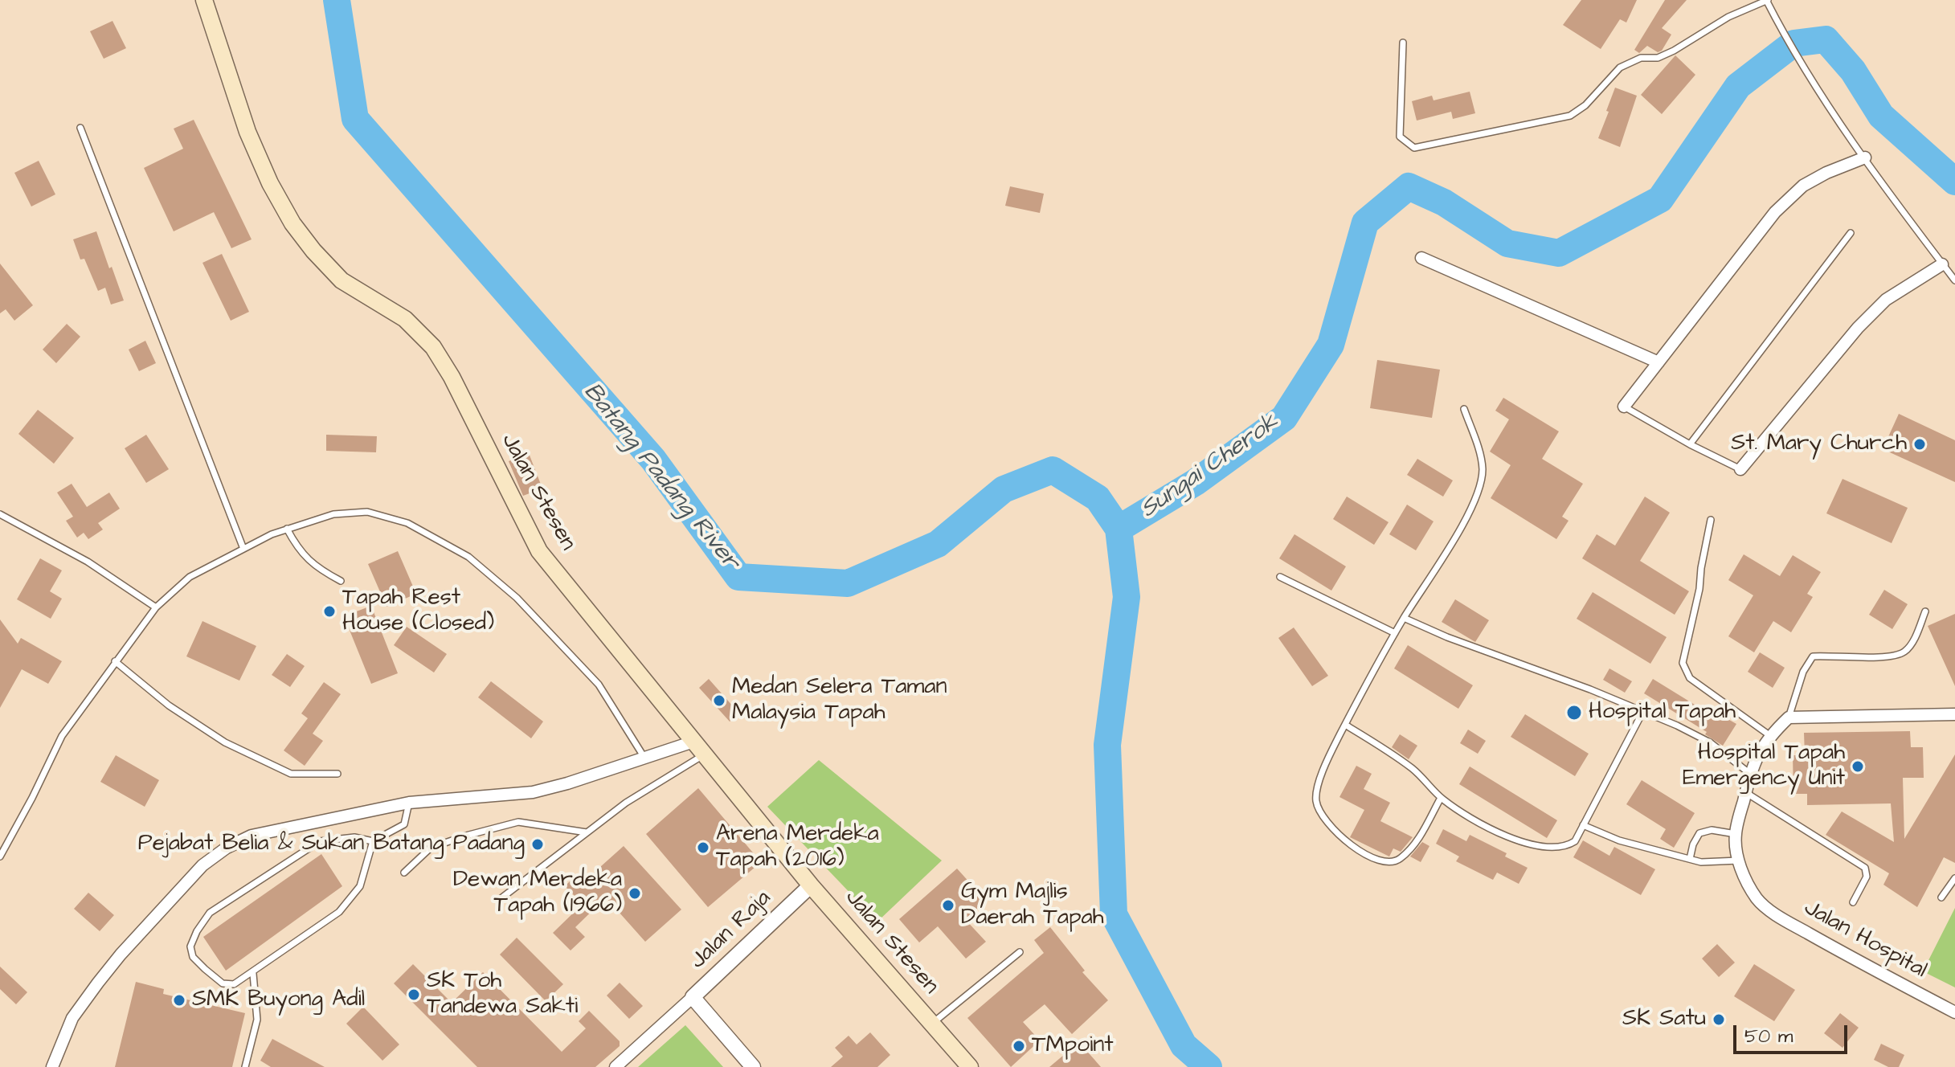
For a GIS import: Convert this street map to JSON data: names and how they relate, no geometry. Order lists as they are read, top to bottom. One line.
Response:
{"streets":{"main road":["Jalan Stesen"],"street":["Jalan Raja","Jalan Hospital"]},"crossings":[["Jalan Stesen","Jalan Raja"]],"water":["Sungai Cherok","Batang Padang River"],"places":["St. Mary Church","Tapah Rest House (Closed)","Medan Selera Taman Malaysia Tapah","Hospital Tapah","Hospital Tapah Emergency Unit","Pejabat Belia & Sukan Batang Padang","Arena Merdeka Tapah (2016)","Dewan Merdeka Tapah (1966)","Gym Majlis Daerah Tapah","SK Toh Tandewa Sakti","SMK Buyong Adil","SK Satu","TMpoint"],"scale_bar":"50 m"}
